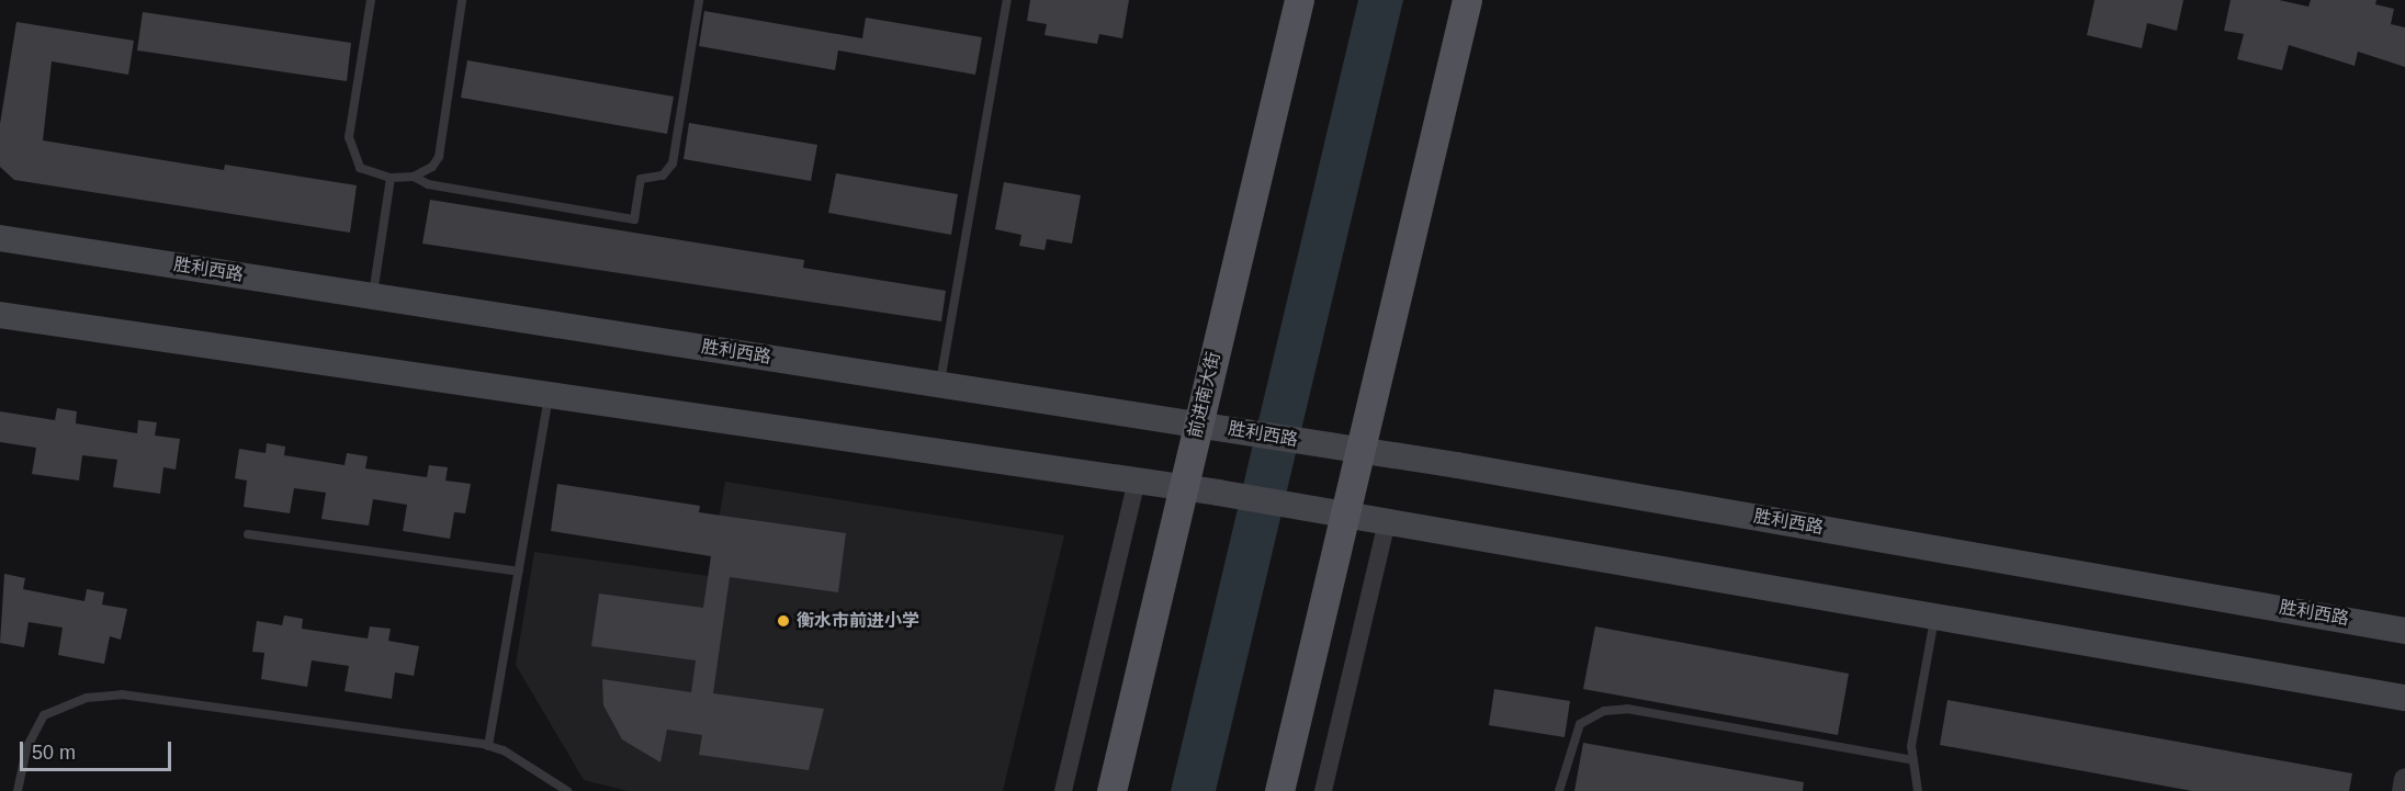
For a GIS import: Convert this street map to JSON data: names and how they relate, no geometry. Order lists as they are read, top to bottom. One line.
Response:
{"streets":{"main road":["胜利西路","前进南大街"]},"crossings":[["胜利西路","前进南大街"]],"places":["衡水市前进小学"],"scale_bar":"50 m"}
